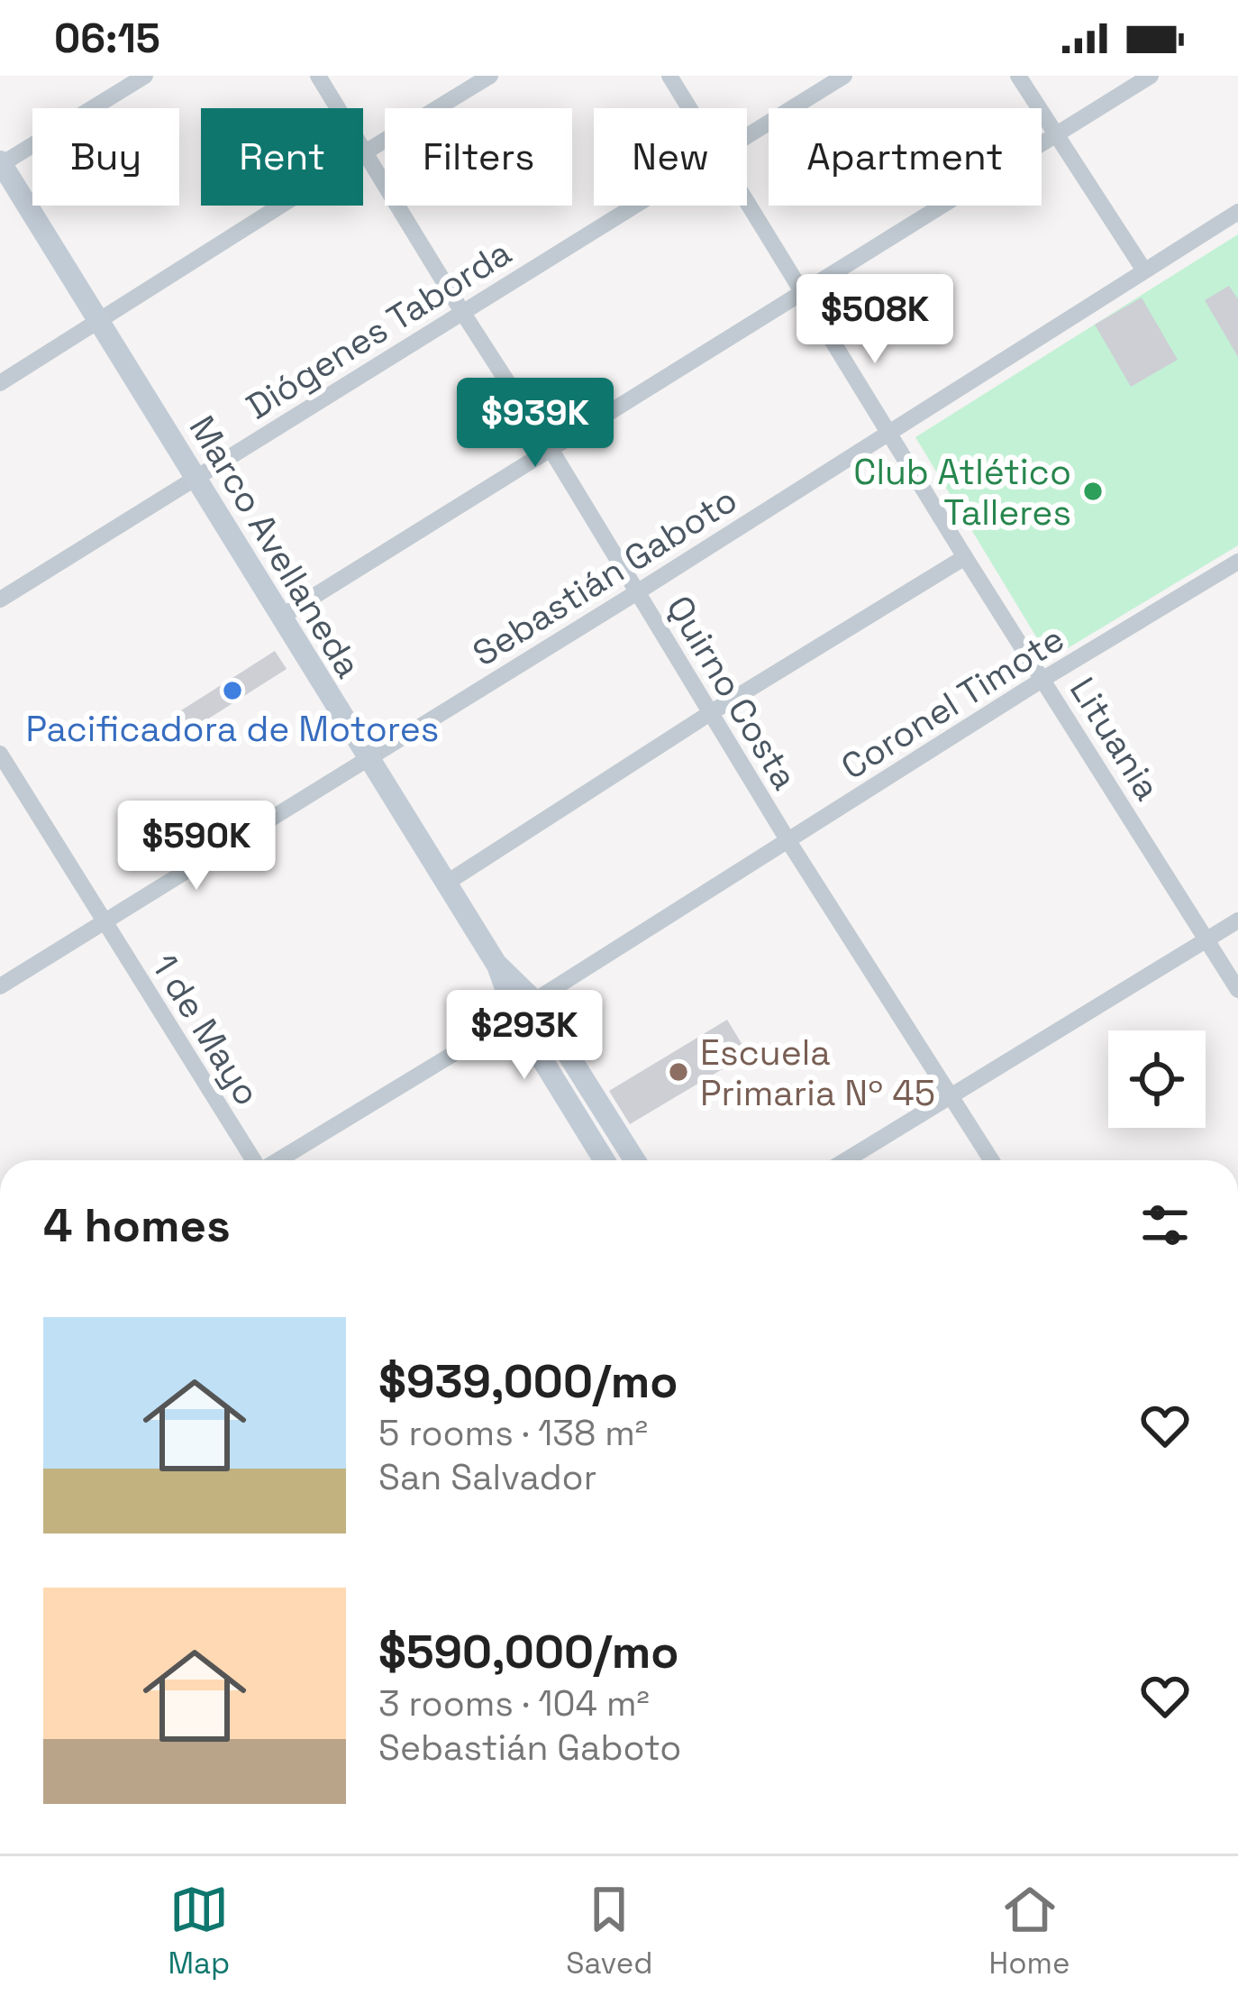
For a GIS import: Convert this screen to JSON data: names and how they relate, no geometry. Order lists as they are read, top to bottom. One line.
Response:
{"streets":{"street":["Diógenes Taborda","Marco Avellaneda","Sebastián Gaboto","Quirno Costa","Coronel Timote","Lituania","1 de Mayo"]},"crossings":[["Diógenes Taborda","Marco Avellaneda"],["Diógenes Taborda","Quirno Costa"],["Marco Avellaneda","Sebastián Gaboto"],["Marco Avellaneda","Coronel Timote"],["Sebastián Gaboto","Quirno Costa"],["Sebastián Gaboto","Lituania"],["Sebastián Gaboto","1 de Mayo"],["Quirno Costa","Coronel Timote"],["Coronel Timote","Lituania"]],"places":["Club Atlético Talleres","Pacificadora de Motores","Escuela Primaria Nº 45"],"page":{"status":"06:15","chip":["Buy","Rent","Filters","New","Apartment"],"price":["$508K","$939K","$590K","$293K"],"heading":"4 homes","list":[{"name":"$939,000/mo","note":"5 rooms · 138 m² · San Salvador"},{"name":"$590,000/mo","note":"3 rooms · 104 m² · Sebastián Gaboto"}],"tabs":["Map","Saved","Home"]}}
